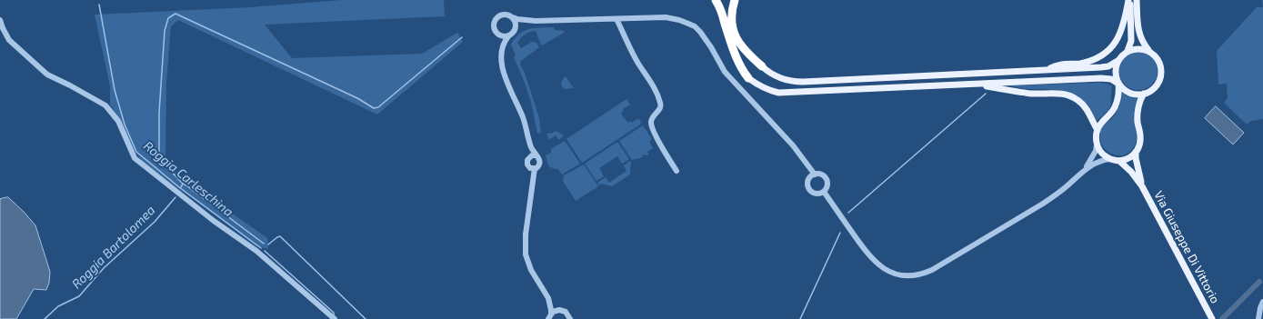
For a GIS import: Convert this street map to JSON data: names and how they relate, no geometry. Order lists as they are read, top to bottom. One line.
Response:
{"streets":{"main road":["Via Giuseppe Di Vittorio"]},"water":["Roggia Carleschina","Roggia Bartolomea"]}
